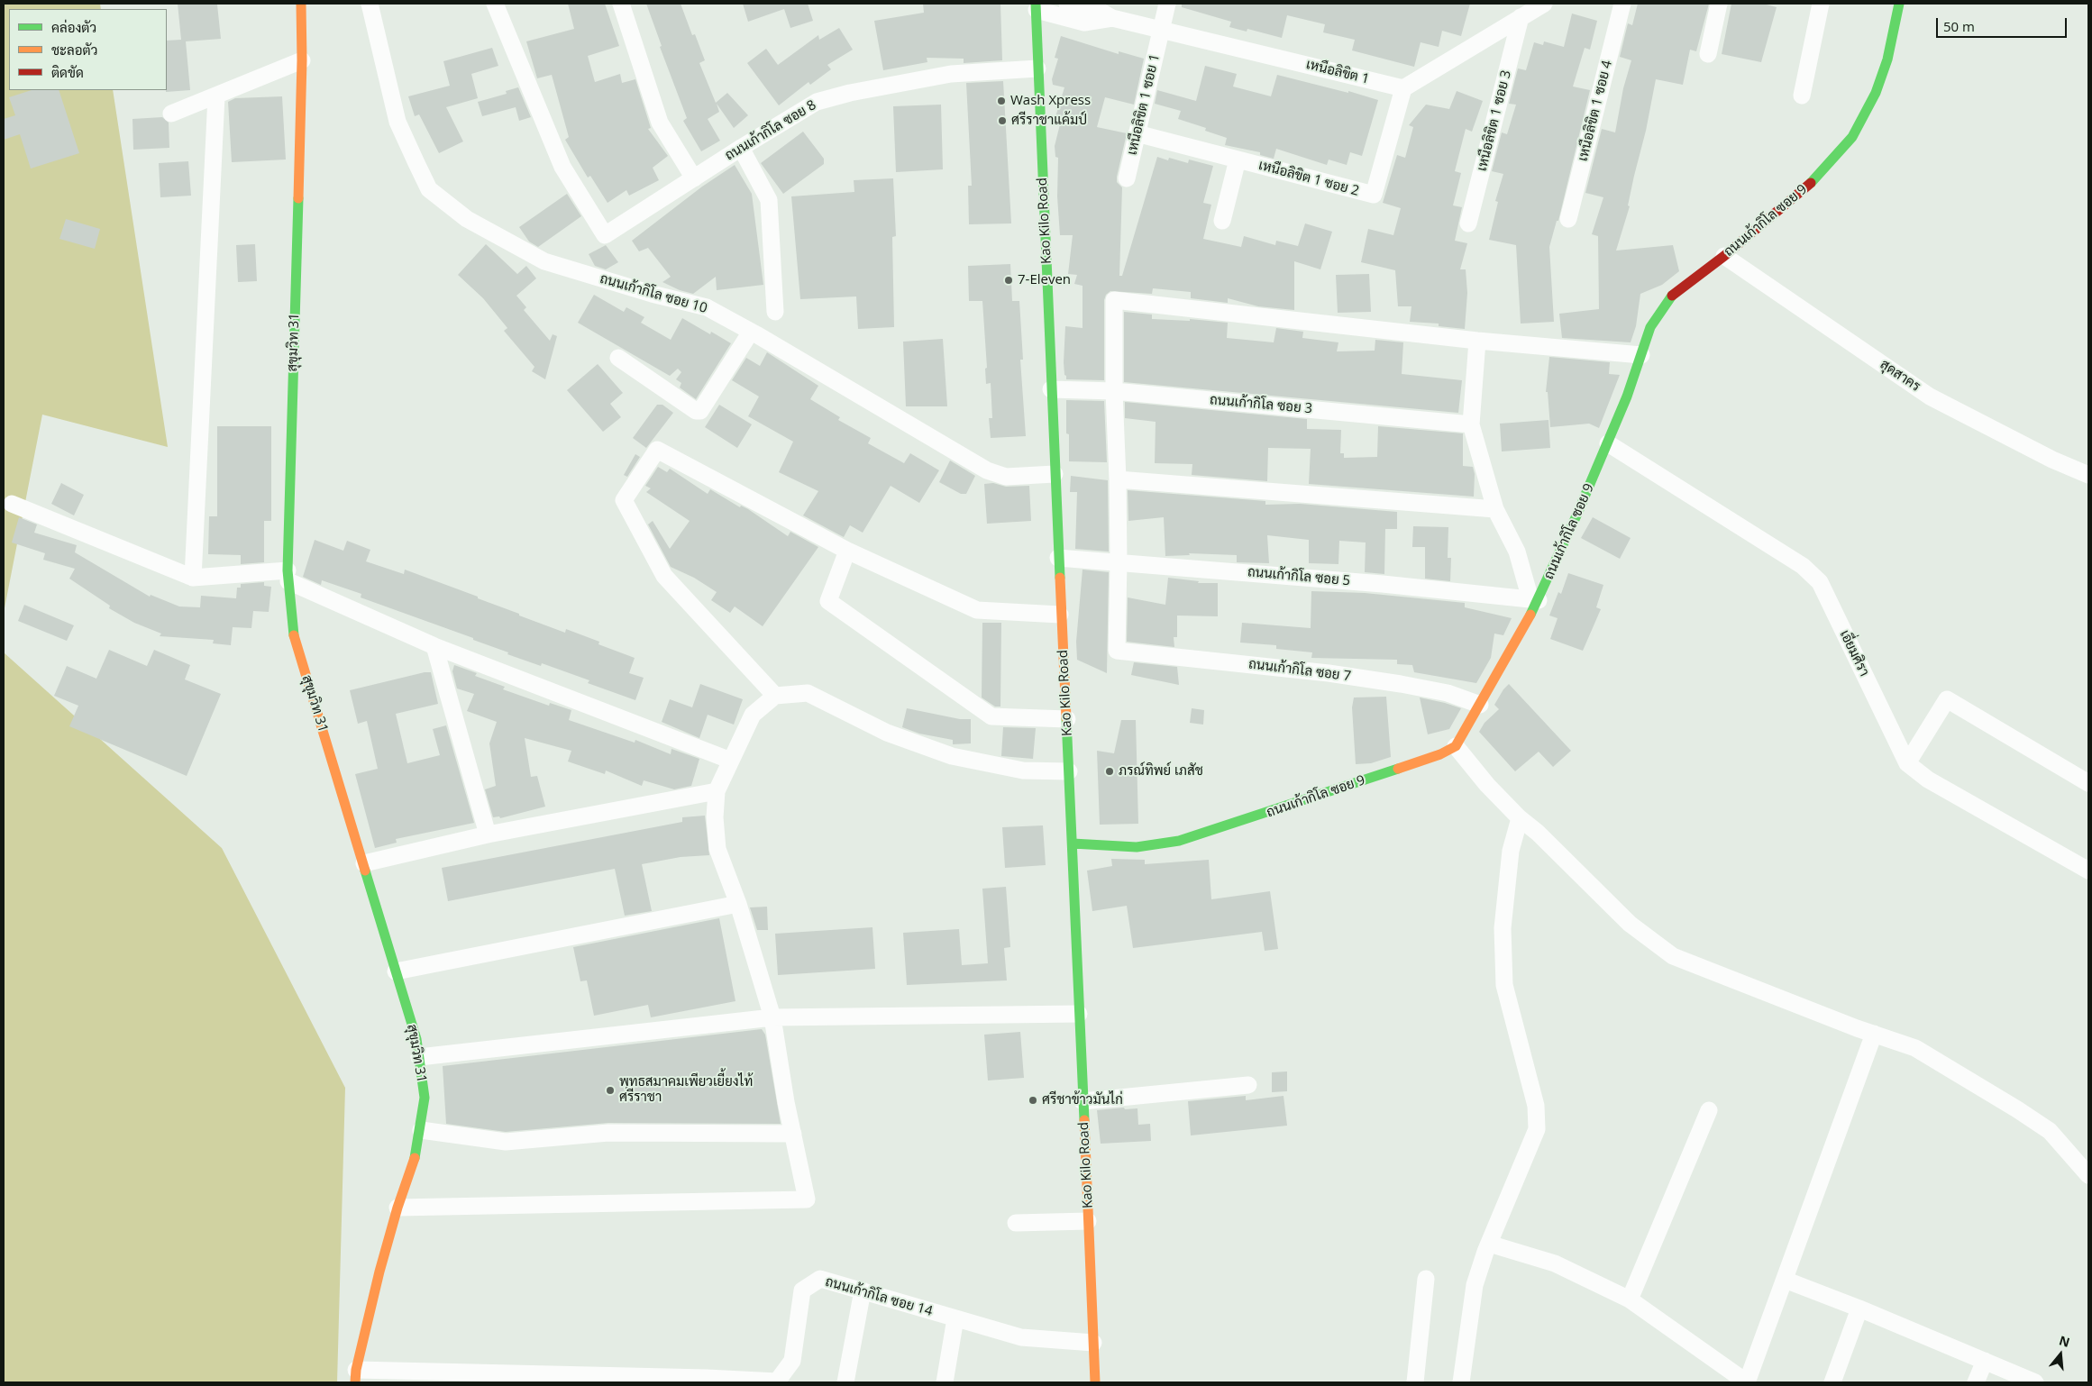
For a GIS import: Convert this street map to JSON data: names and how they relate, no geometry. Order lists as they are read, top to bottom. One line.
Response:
{"streets":{"street":["เหนือลิขิต 1","เหนือลิขิต 1 ซอย 1","เหนือลิขิต 1 ซอย 4","เหนือลิขิต 1 ซอย 3","ถนนเก้ากิโล ซอย 8","เหนือลิขิต 1 ซอย 2","Kao Kilo Road","ถนนเก้ากิโล ซอย 9","ถนนเก้ากิโล ซอย 10","สุขุมวิท 31","สุดสาคร","ถนนเก้ากิโล ซอย 3","ถนนเก้ากิโล ซอย 5","เอี่ยมศิรา","ถนนเก้ากิโล ซอย 7","ถนนเก้ากิโล ซอย 14"]},"crossings":[["เหนือลิขิต 1","เหนือลิขิต 1 ซอย 1"],["เหนือลิขิต 1","เหนือลิขิต 1 ซอย 2"],["เหนือลิขิต 1","Kao Kilo Road"],["เหนือลิขิต 1 ซอย 1","เหนือลิขิต 1 ซอย 2"],["ถนนเก้ากิโล ซอย 8","Kao Kilo Road"],["Kao Kilo Road","ถนนเก้ากิโล ซอย 9"],["Kao Kilo Road","ถนนเก้ากิโล ซอย 10"],["Kao Kilo Road","ถนนเก้ากิโล ซอย 3"],["Kao Kilo Road","ถนนเก้ากิโล ซอย 5"],["Kao Kilo Road","ถนนเก้ากิโล ซอย 14"],["ถนนเก้ากิโล ซอย 9","สุดสาคร"],["ถนนเก้ากิโล ซอย 9","ถนนเก้ากิโล ซอย 5"],["ถนนเก้ากิโล ซอย 9","เอี่ยมศิรา"],["ถนนเก้ากิโล ซอย 9","ถนนเก้ากิโล ซอย 7"],["สุขุมวิท 31","ถนนเก้ากิโล ซอย 14"],["ถนนเก้ากิโล ซอย 5","ถนนเก้ากิโล ซอย 7"]],"places":["Wash Xpress","ศรีราชาแค้มป์","7-Eleven","ภรณ์ทิพย์ เภสัช","พุทธสมาคมเพียวเยี้ยงไท้ ศรีราชา","ศรีชาข้าวมันไก่"],"legend":["คล่องตัว","ชะลอตัว","ติดขัด"],"scale_bar":"50 m","north":"top"}
